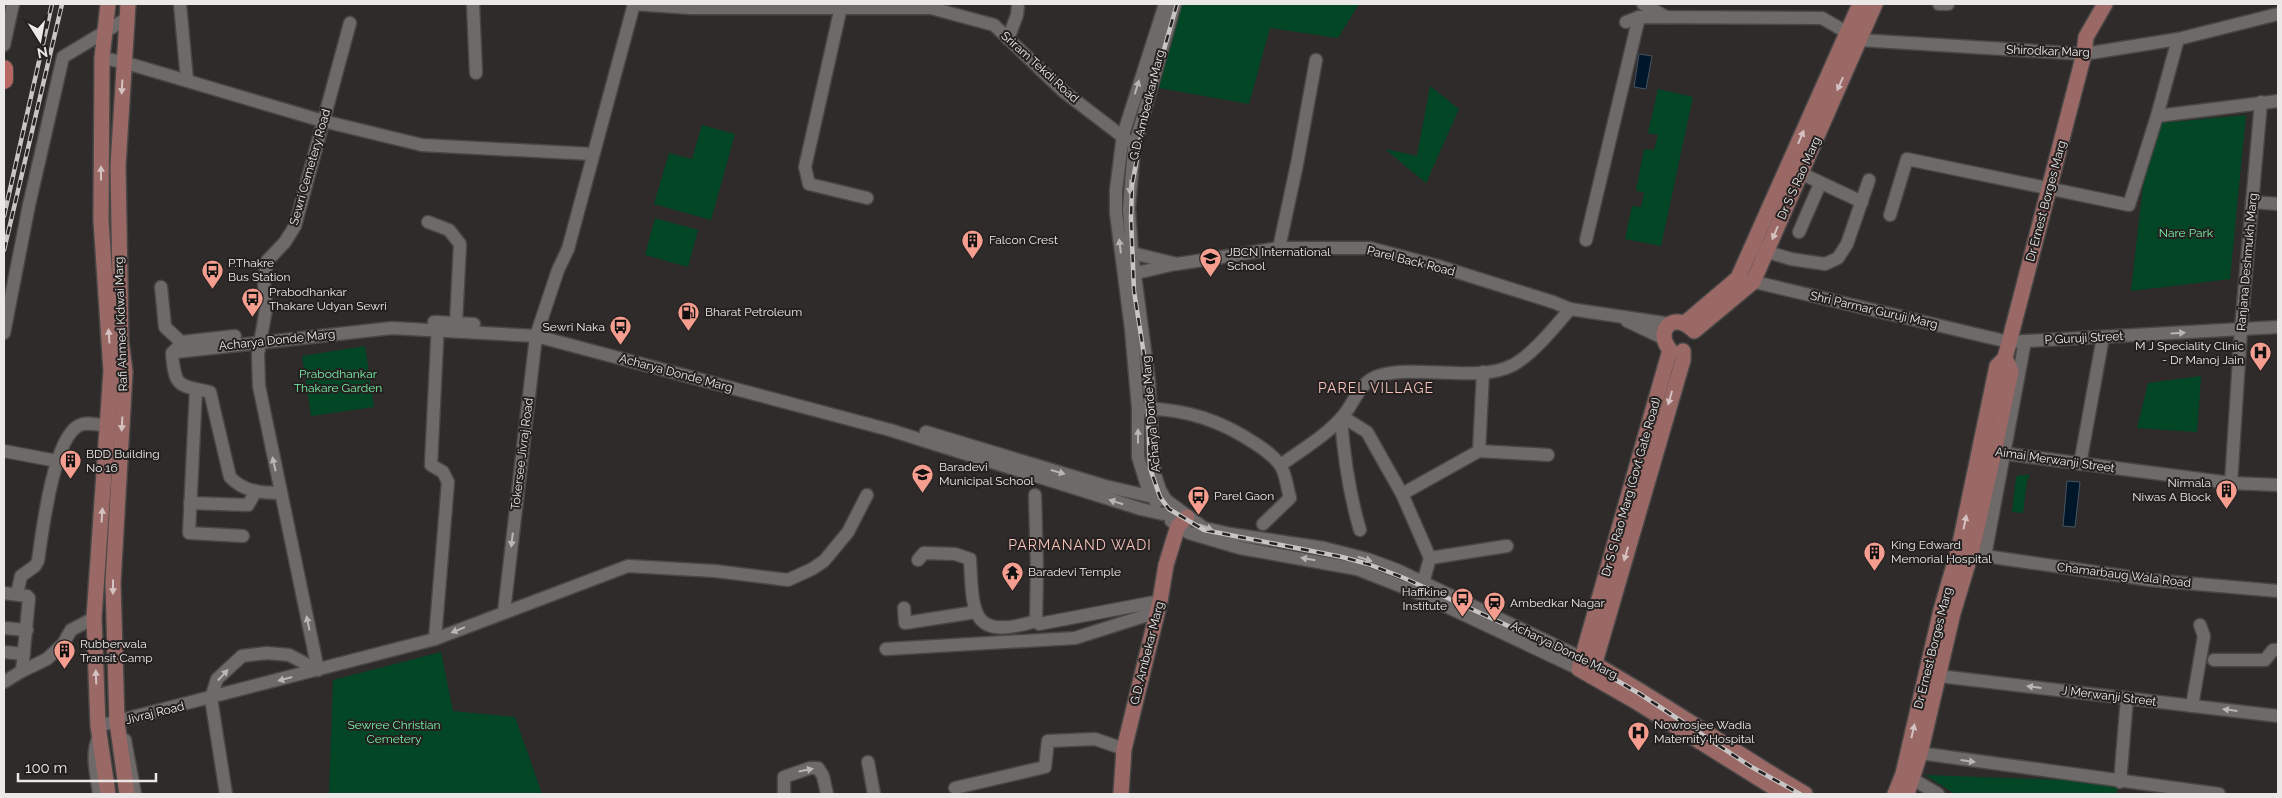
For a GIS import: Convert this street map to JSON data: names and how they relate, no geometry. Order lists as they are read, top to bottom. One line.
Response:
{"streets":{"main road":["Dr S S Rao Marg","Dr Ernest Borges Marg","Rafi Ahmed Kidwai Marg","Acharya Donde Marg","G.D. Ambekar Marg"],"street":["Shirodkar Marg","Sriram Tekdi Road","G.D. Ambedkar Marg","Sewri Cemetery Road","Parel Back Road","Ranjana Deshmukh Marg","Shri Parmar Guruji Marg","P Guruji Street","Tokersee Jivraj Road","Aimai Merwanji Street","Chamarbaug Wala Road","J Merwanji Street","Jivraj Road"]},"crossings":[["Shirodkar Marg","Dr S S Rao Marg"],["Shirodkar Marg","Dr Ernest Borges Marg"],["Sriram Tekdi Road","G.D. Ambedkar Marg"],["Sriram Tekdi Road","Tokersee Jivraj Road"],["G.D. Ambedkar Marg","Parel Back Road"],["Sewri Cemetery Road","Acharya Donde Marg"],["Dr Ernest Borges Marg","Shri Parmar Guruji Marg"],["Dr Ernest Borges Marg","P Guruji Street"],["Dr Ernest Borges Marg","Aimai Merwanji Street"],["Dr Ernest Borges Marg","Chamarbaug Wala Road"],["Dr Ernest Borges Marg","J Merwanji Street"],["Ranjana Deshmukh Marg","P Guruji Street"],["Ranjana Deshmukh Marg","Aimai Merwanji Street"],["Shri Parmar Guruji Marg","P Guruji Street"],["Rafi Ahmed Kidwai Marg","Jivraj Road"],["Acharya Donde Marg","Tokersee Jivraj Road"],["Acharya Donde Marg","G.D. Ambekar Marg"]],"one_way":["P Guruji Street"],"districts":["PAREL VILLAGE","PARMANAND WADI"],"parks":["Nare Park","Prabodhankar Thakare Garden","Sewree Christian Cemetery"],"places":{"building":["Falcon Crest","BDD Building No 16","Nirmala Niwas A Block","King Edward Memorial Hospital","Rubberwala Transit Camp"],"school or university":["JBCN International School","Baradevi Municipal School"],"bus stop":["P.Thakre Bus Station","Prabodhankar Thakare Udyan Sewri","Sewri Naka","Parel Gaon","Haffkine Institute"],"fuel station":["Bharat Petroleum"],"hospital":["M J Speciality Clinic - Dr Manoj Jain","Nowrosjee Wadia Maternity Hospital"],"temple":["Baradevi Temple"],"station":["Ambedkar Nagar"]},"scale_bar":"100 m","north":"bottom"}
